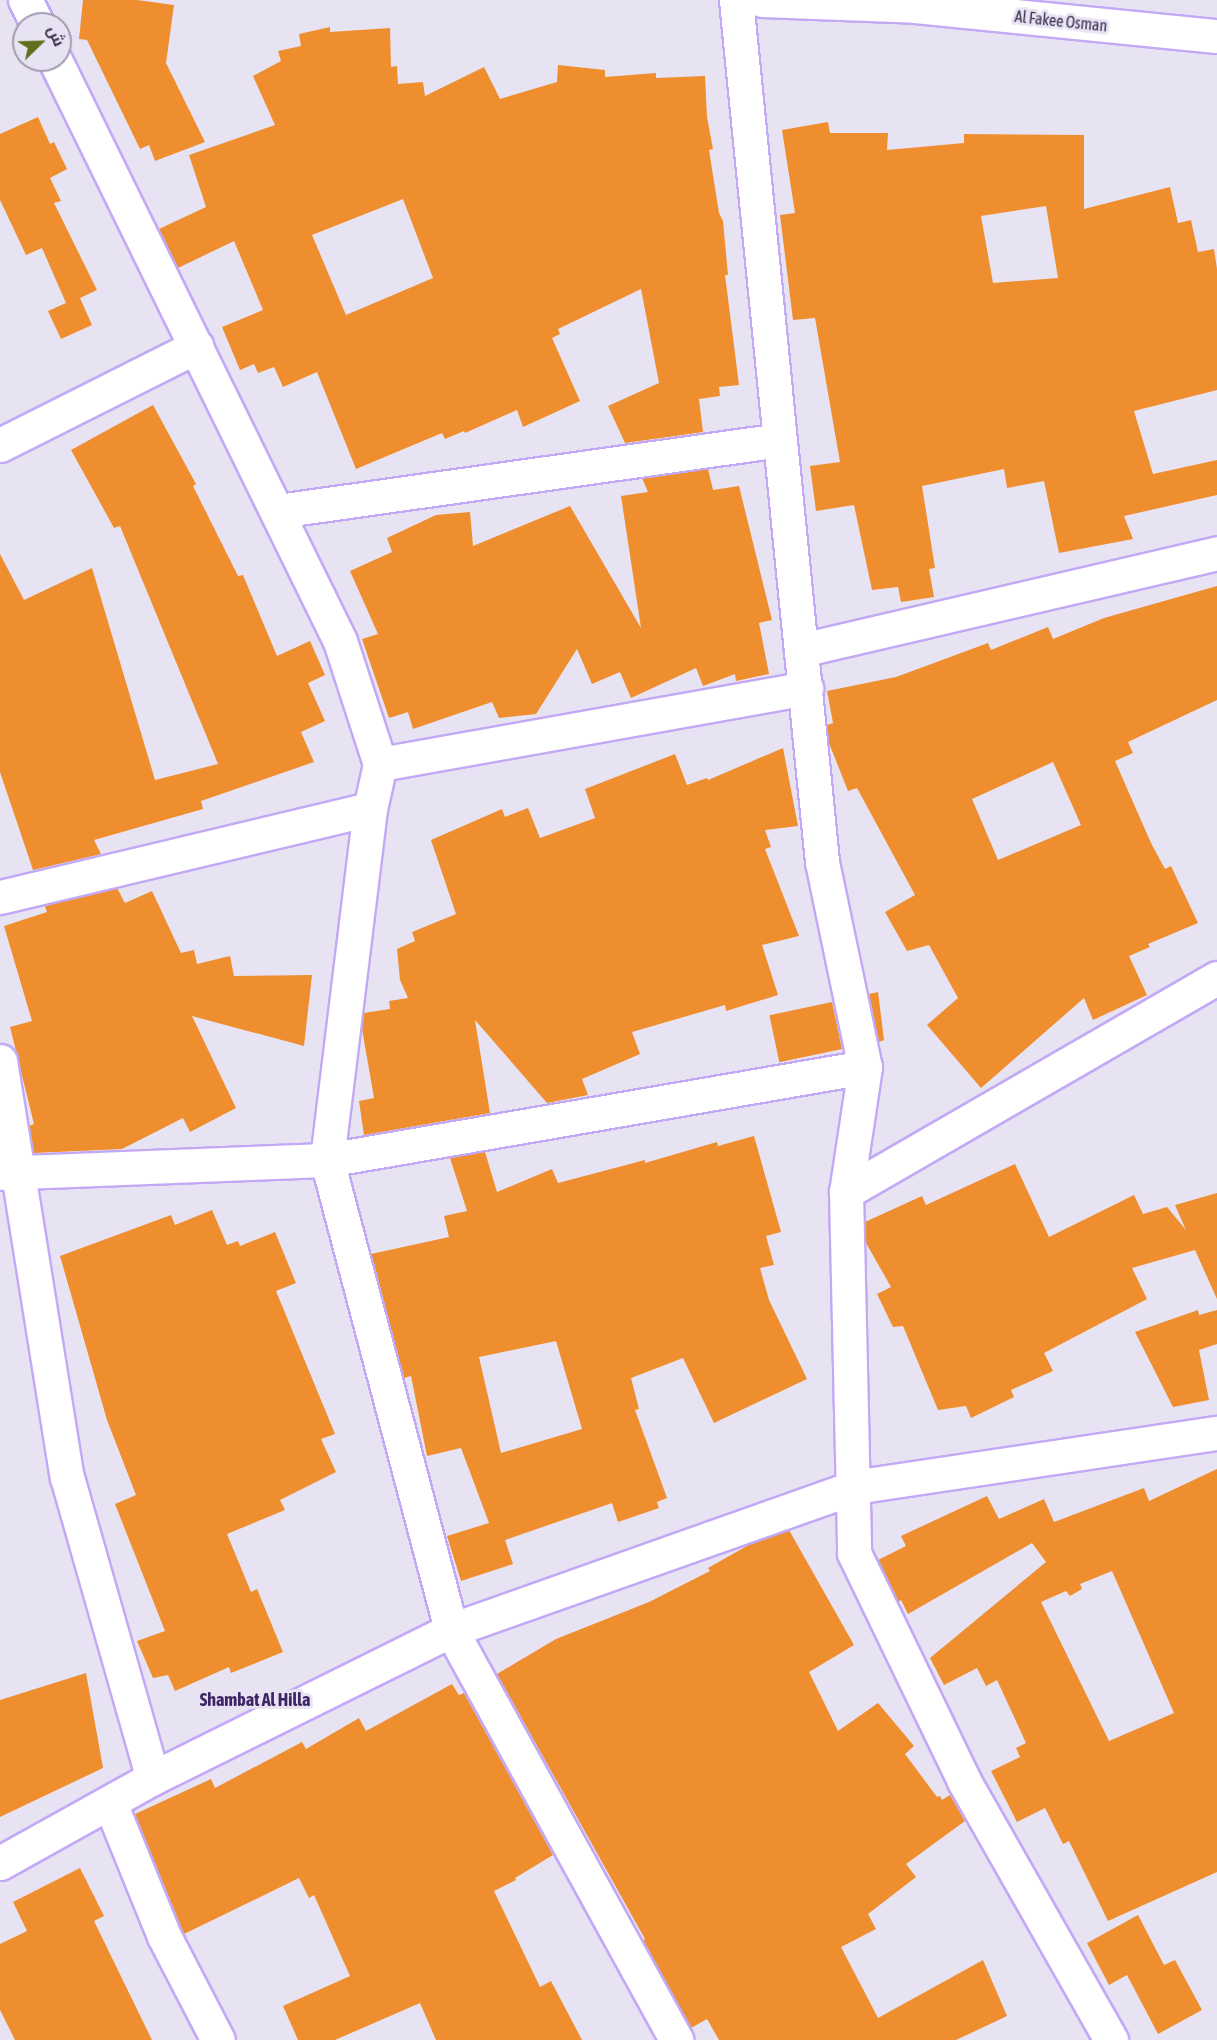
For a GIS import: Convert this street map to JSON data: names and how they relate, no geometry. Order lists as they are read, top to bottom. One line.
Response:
{"streets":{"street":["Al Fakee Osman"]},"districts":["Shambat Al Hilla"],"north":"top right"}
